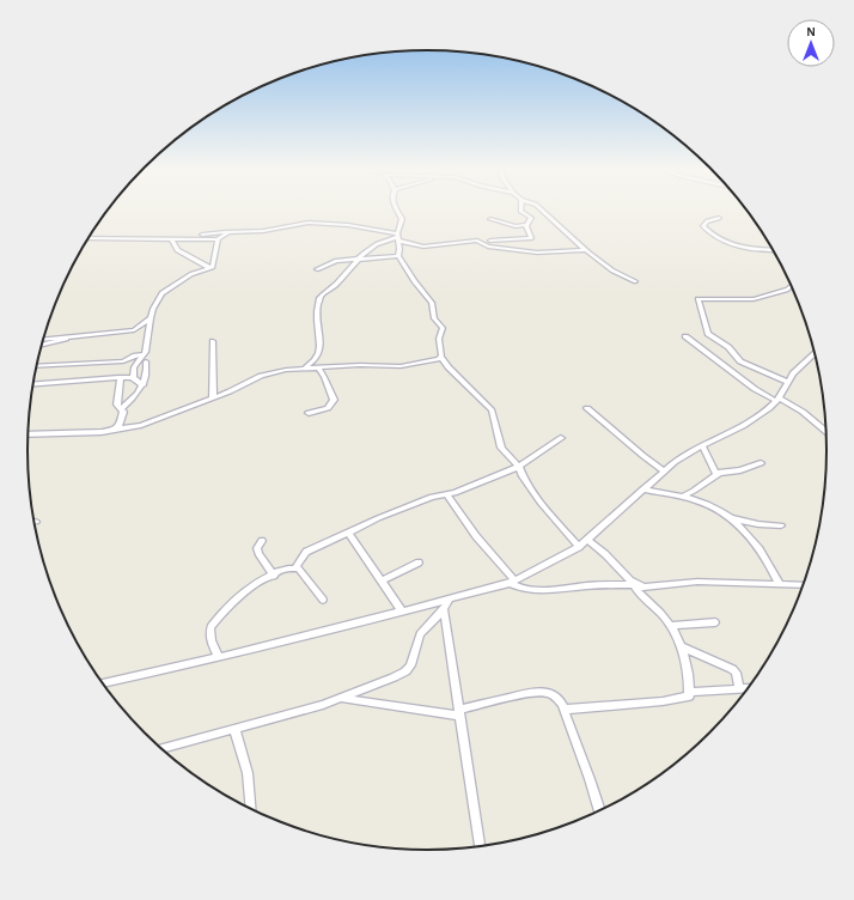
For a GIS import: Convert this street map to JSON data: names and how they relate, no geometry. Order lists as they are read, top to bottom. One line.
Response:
{"north":"top"}
